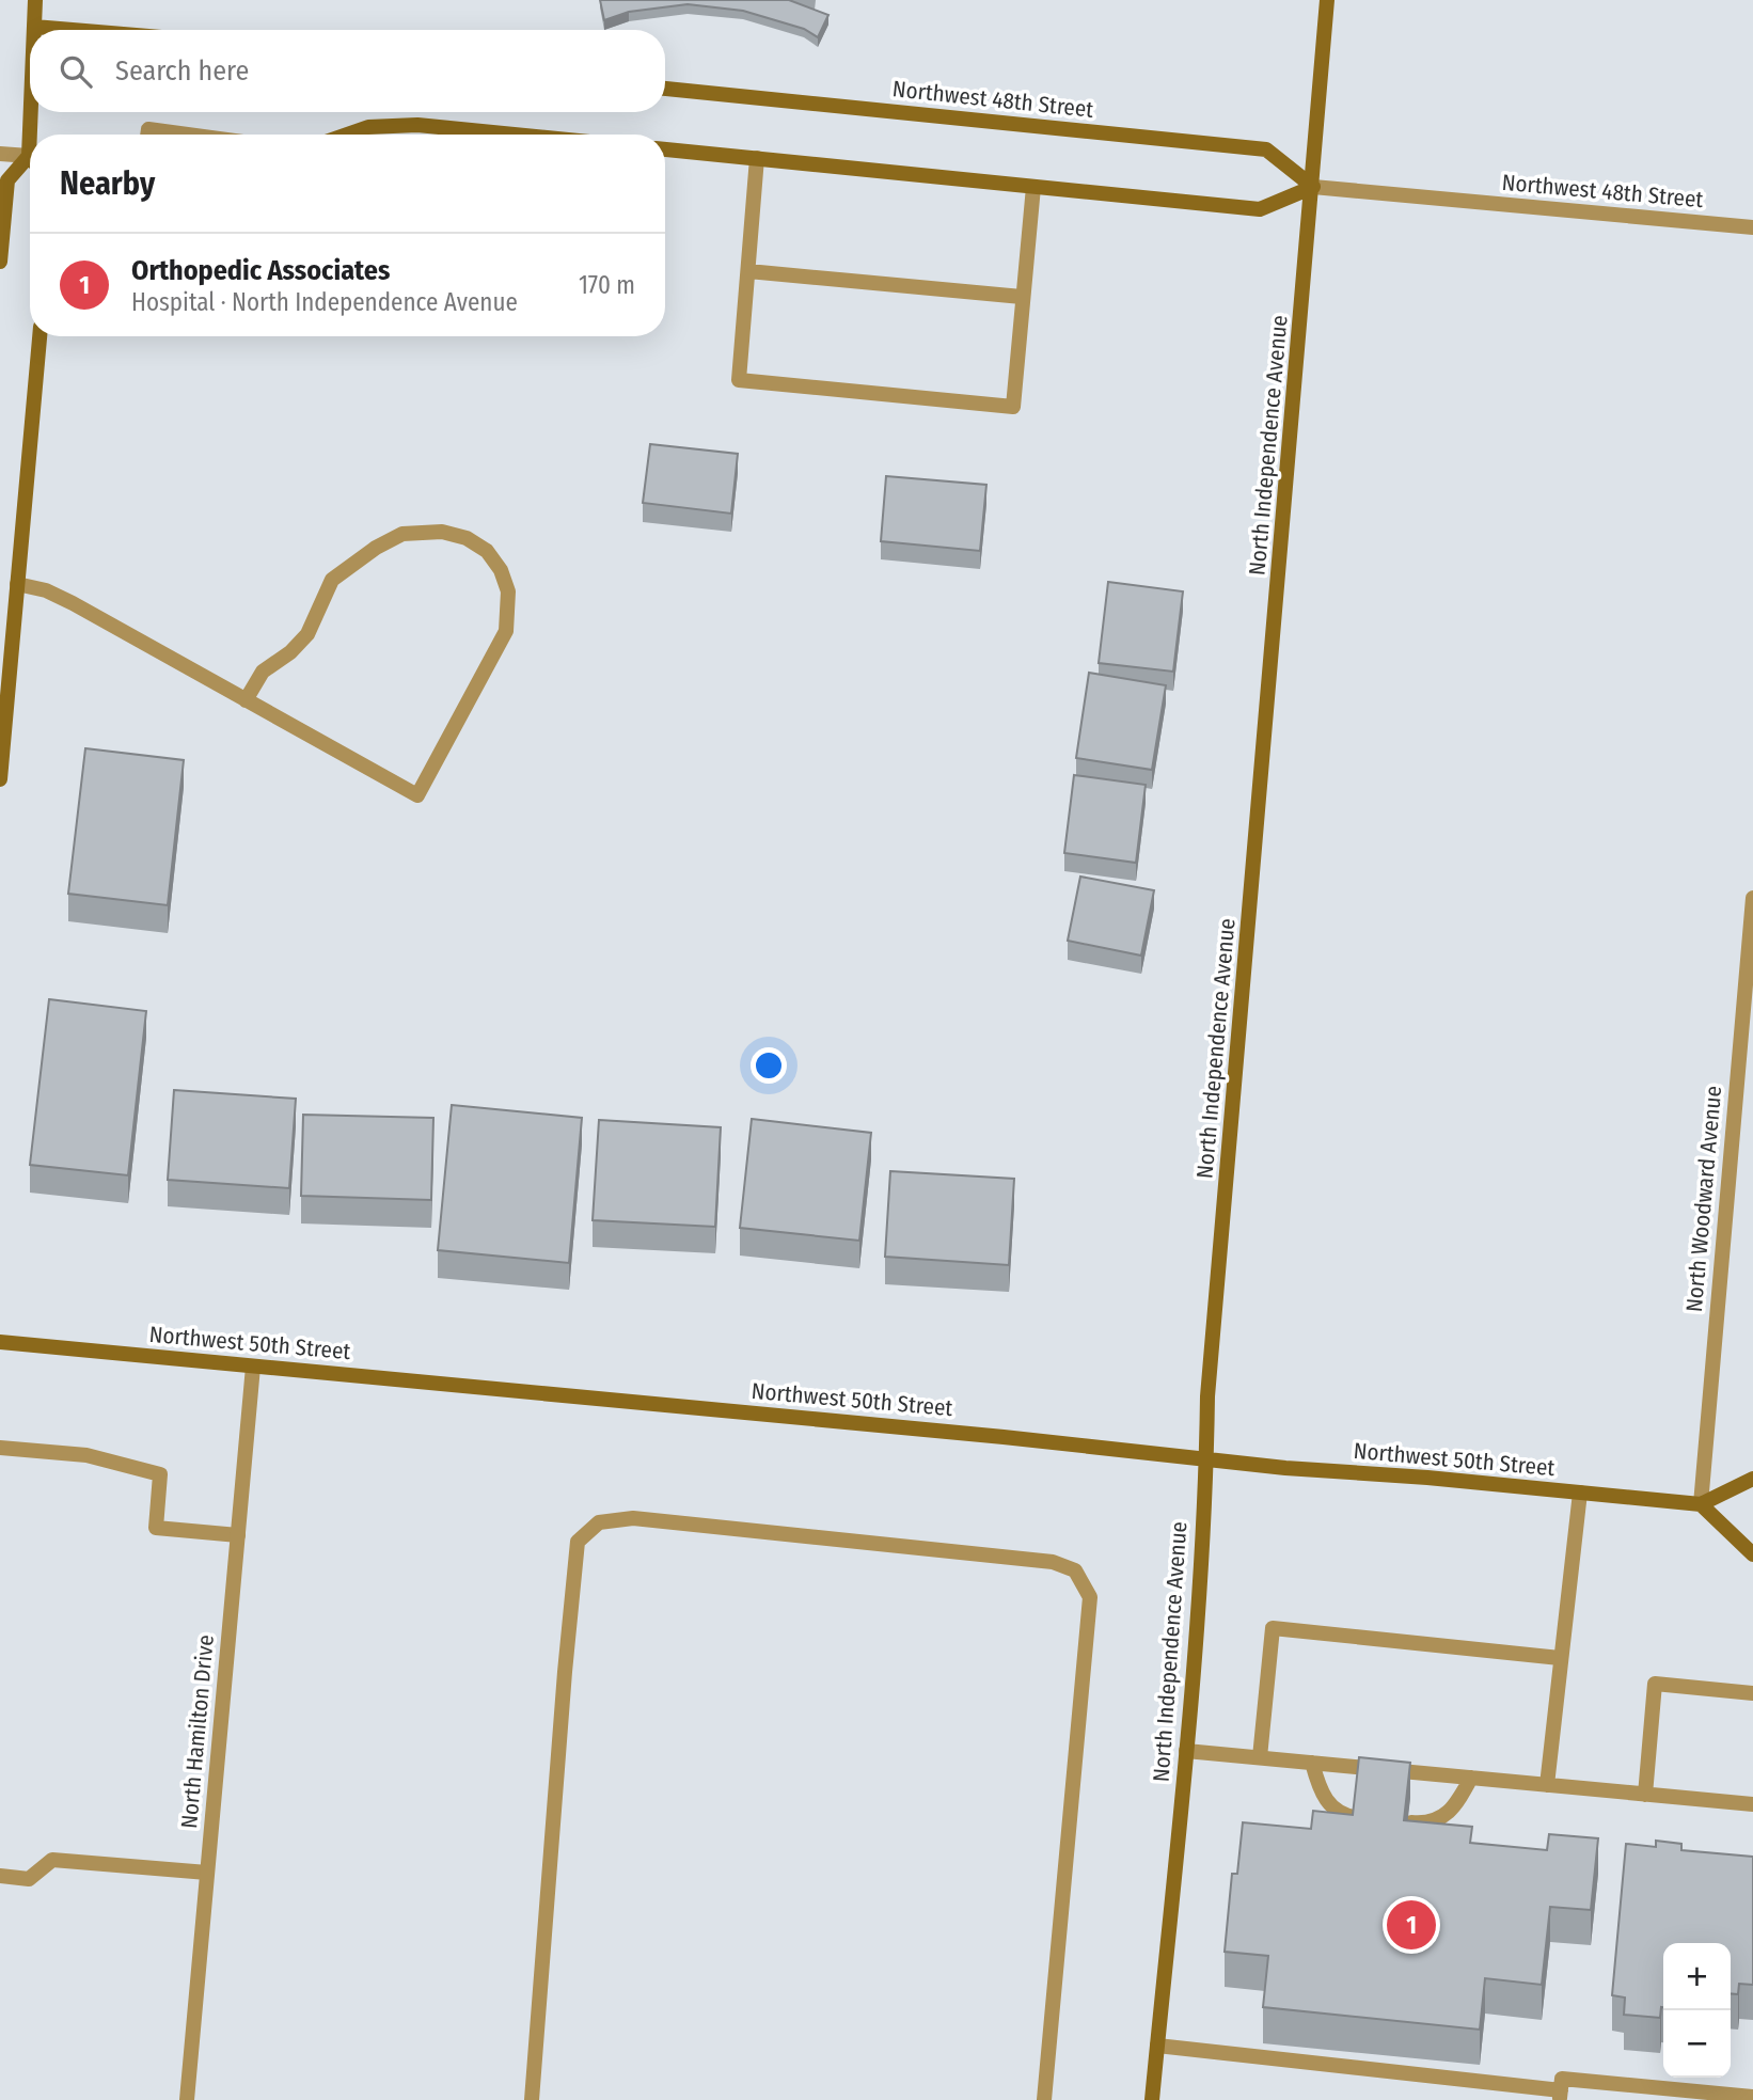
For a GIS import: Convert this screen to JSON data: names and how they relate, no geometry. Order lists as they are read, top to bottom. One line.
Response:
{"streets":{"street":["Northwest 48th Street","North Independence Avenue","North Woodward Avenue","Northwest 50th Street","North Hamilton Drive"]},"crossings":[["Northwest 48th Street","North Independence Avenue"],["North Independence Avenue","Northwest 50th Street"],["North Woodward Avenue","Northwest 50th Street"],["Northwest 50th Street","North Hamilton Drive"]],"page":{"search":"Search here","heading":"Nearby","list":[{"mark":"1","name":"Orthopedic Associates","note":"Hospital · North Independence Avenue","value":"170 m"}],"pins":"1","map_buttons":["+","−"]}}
